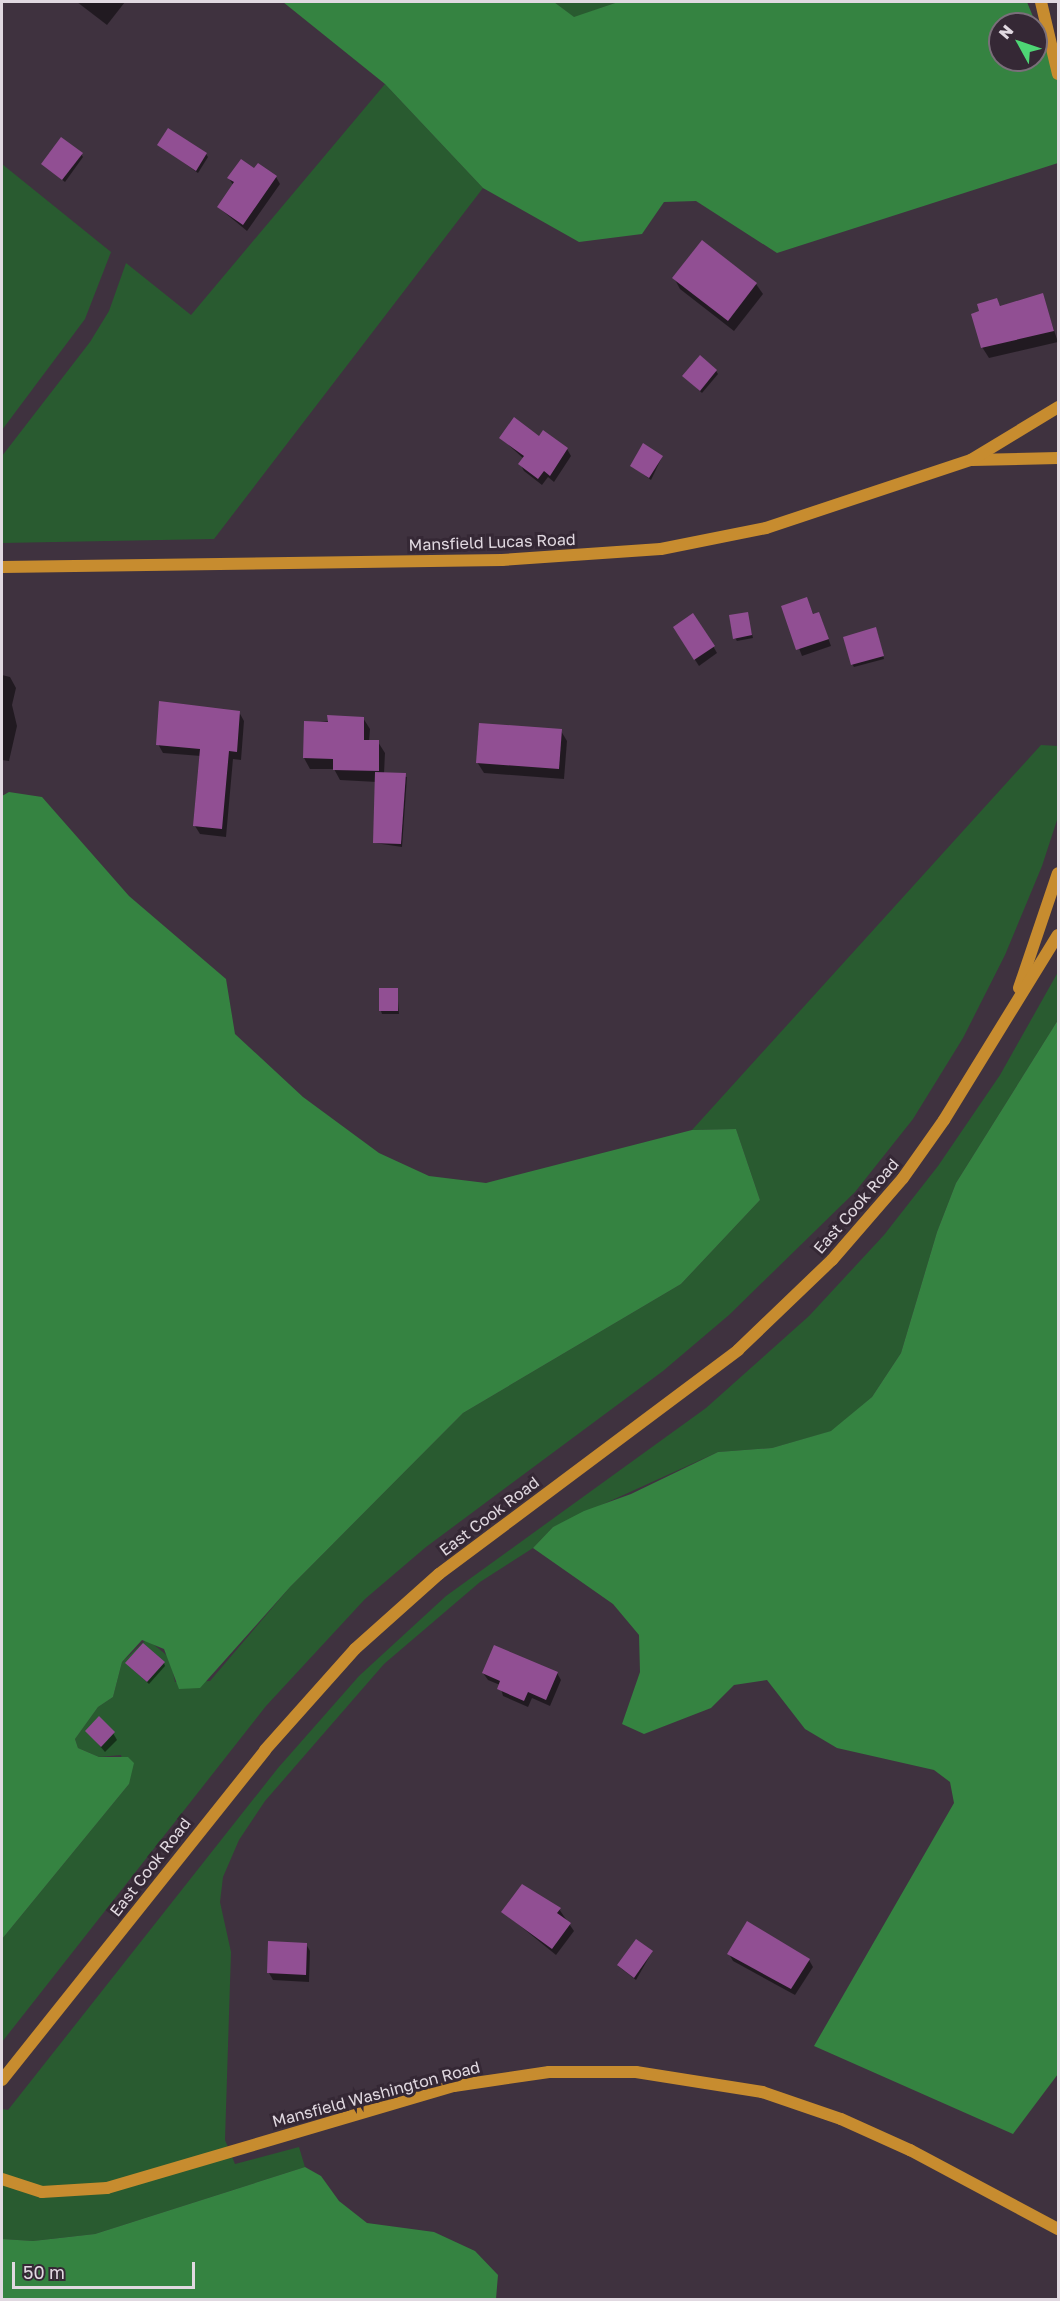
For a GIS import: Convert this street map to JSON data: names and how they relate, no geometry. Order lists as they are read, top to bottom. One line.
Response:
{"streets":{"street":["Mansfield Lucas Road","East Cook Road","Mansfield Washington Road"]},"scale_bar":"50 m","north":"top left"}
